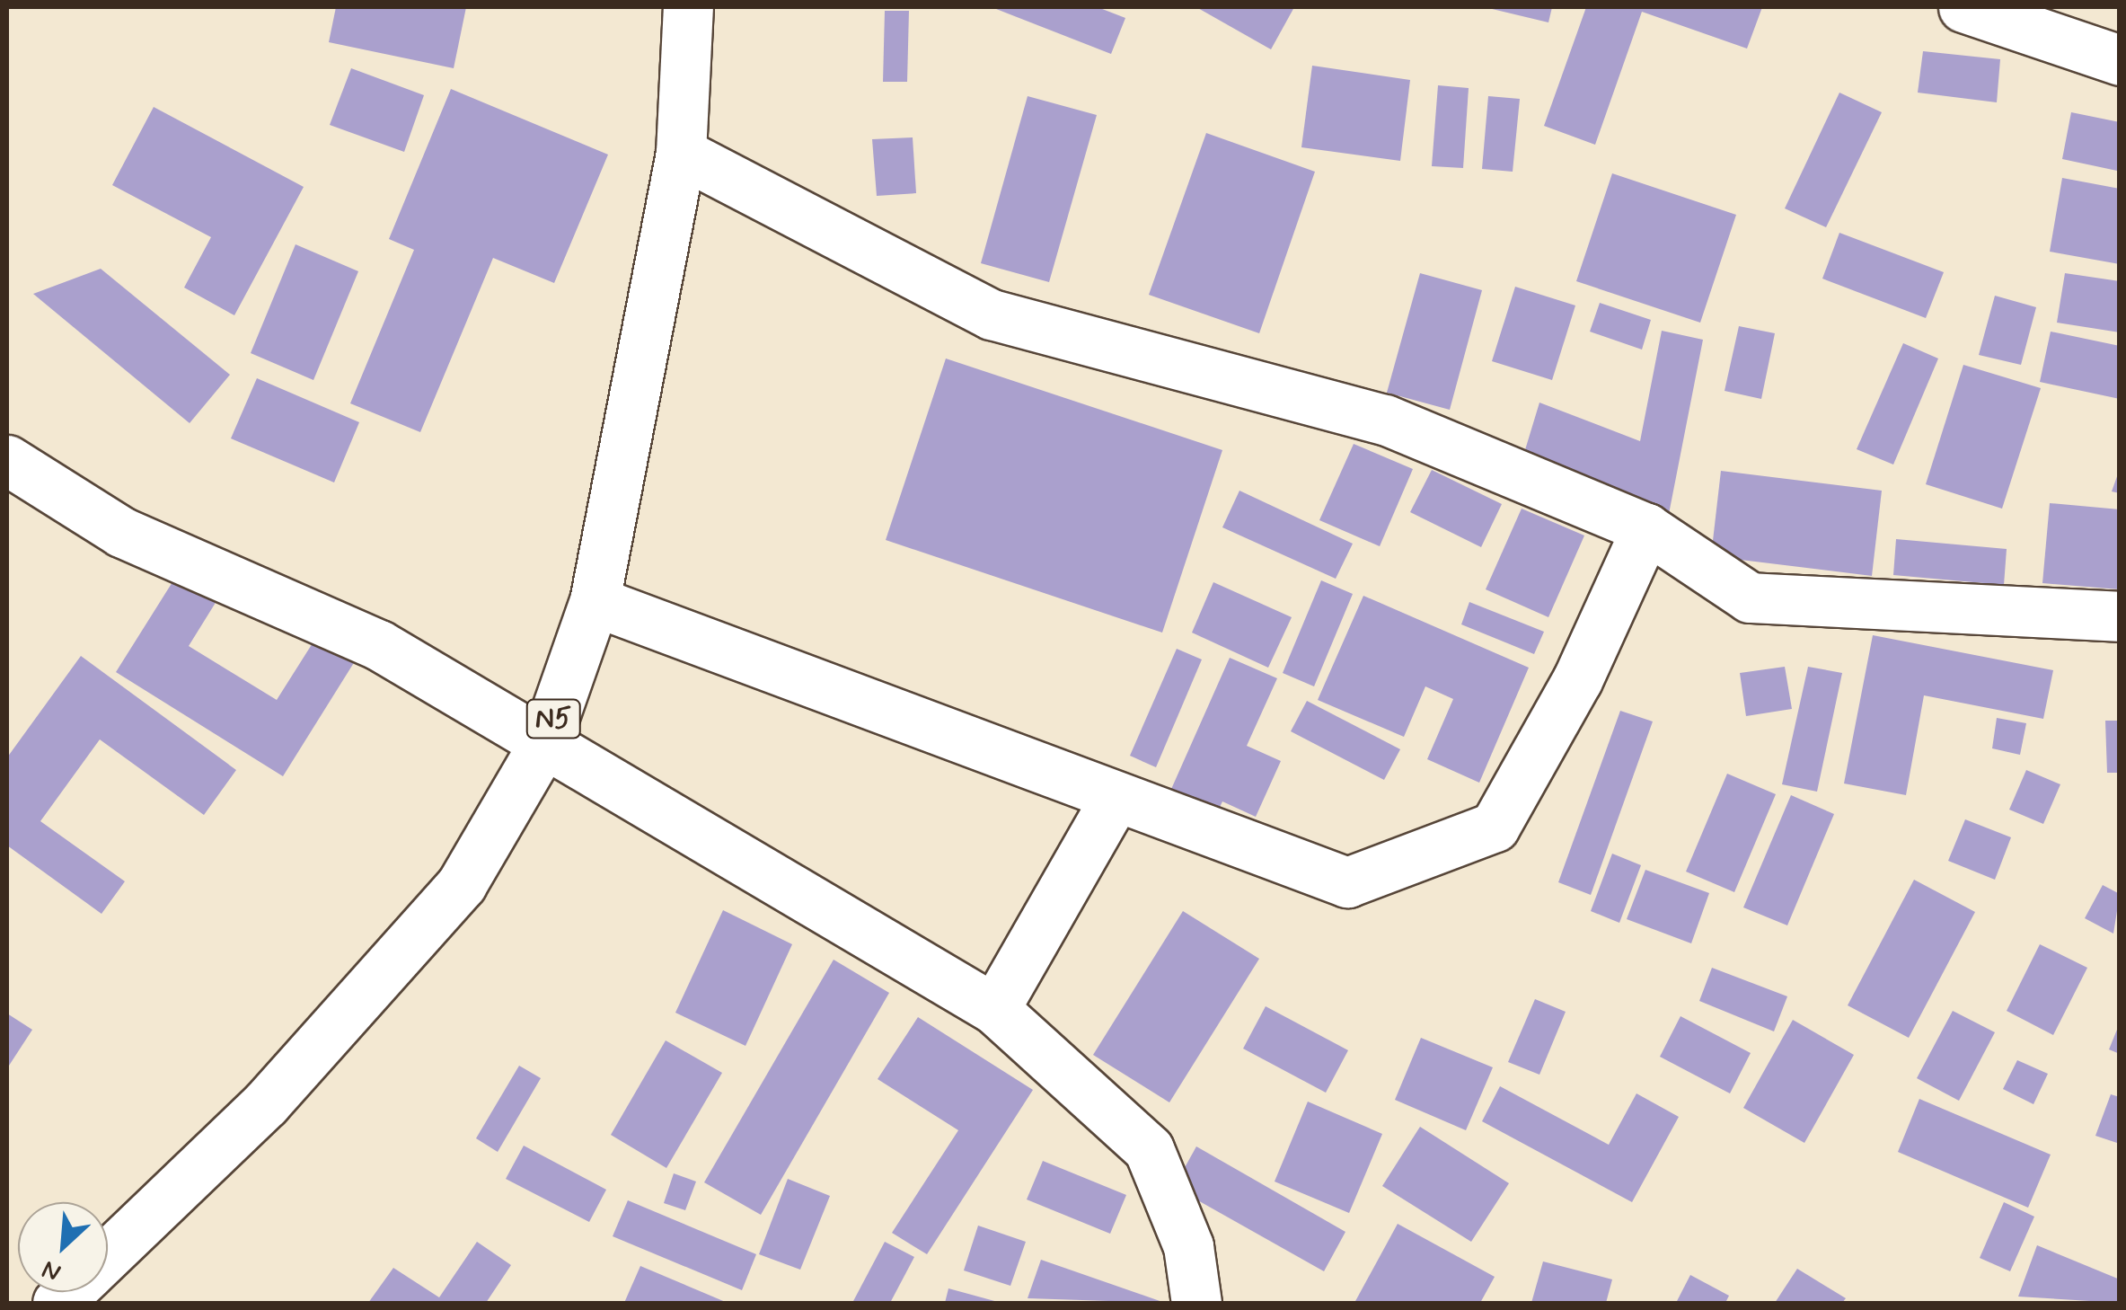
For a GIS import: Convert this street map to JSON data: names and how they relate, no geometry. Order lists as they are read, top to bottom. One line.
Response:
{"streets":{"street":["N5"]},"north":"bottom left"}
